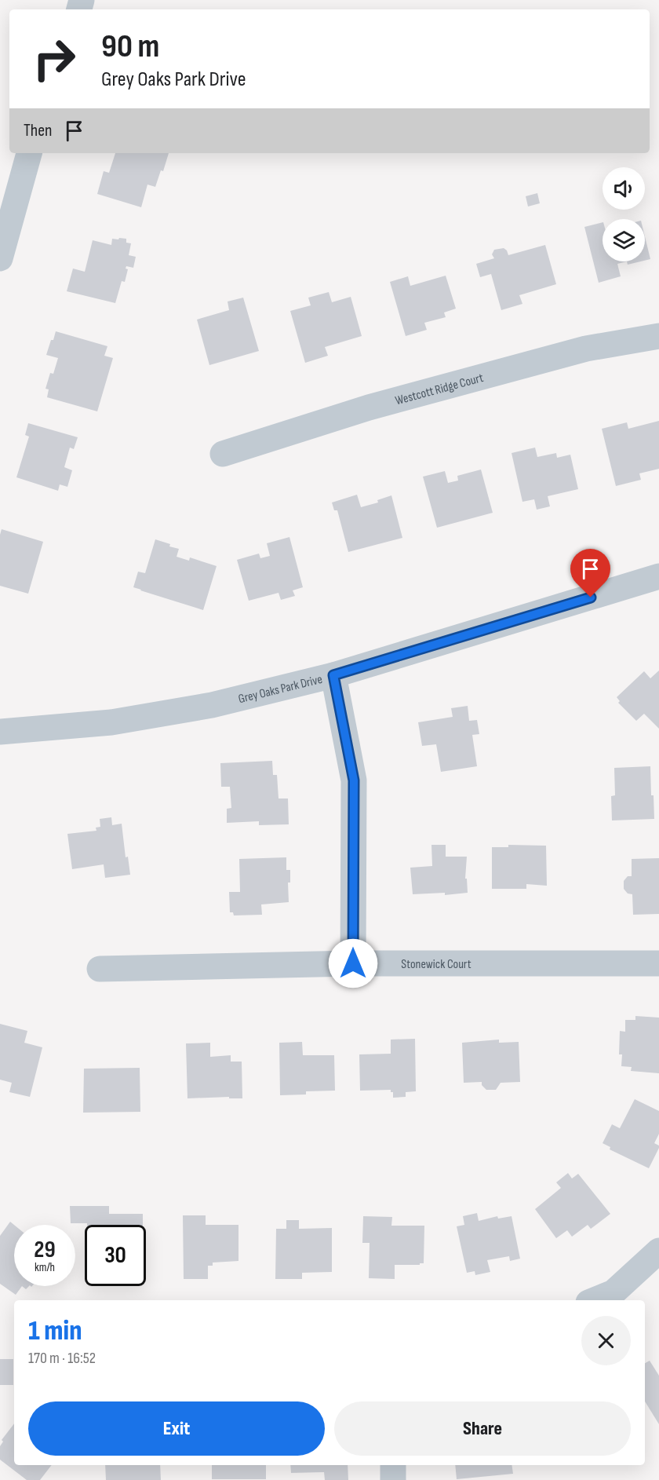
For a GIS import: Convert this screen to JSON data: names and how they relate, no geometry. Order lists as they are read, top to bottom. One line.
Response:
{"streets":{"street":["Westcott Ridge Court","Grey Oaks Park Drive","Stonewick Court"]},"page":{"turn":["90 m","Grey Oaks Park Drive"],"then":"Then","speed":"29 km/h","limit":"30","heading":["1 min","170 m · 16:52"],"buttons":["Exit","Share"]}}
